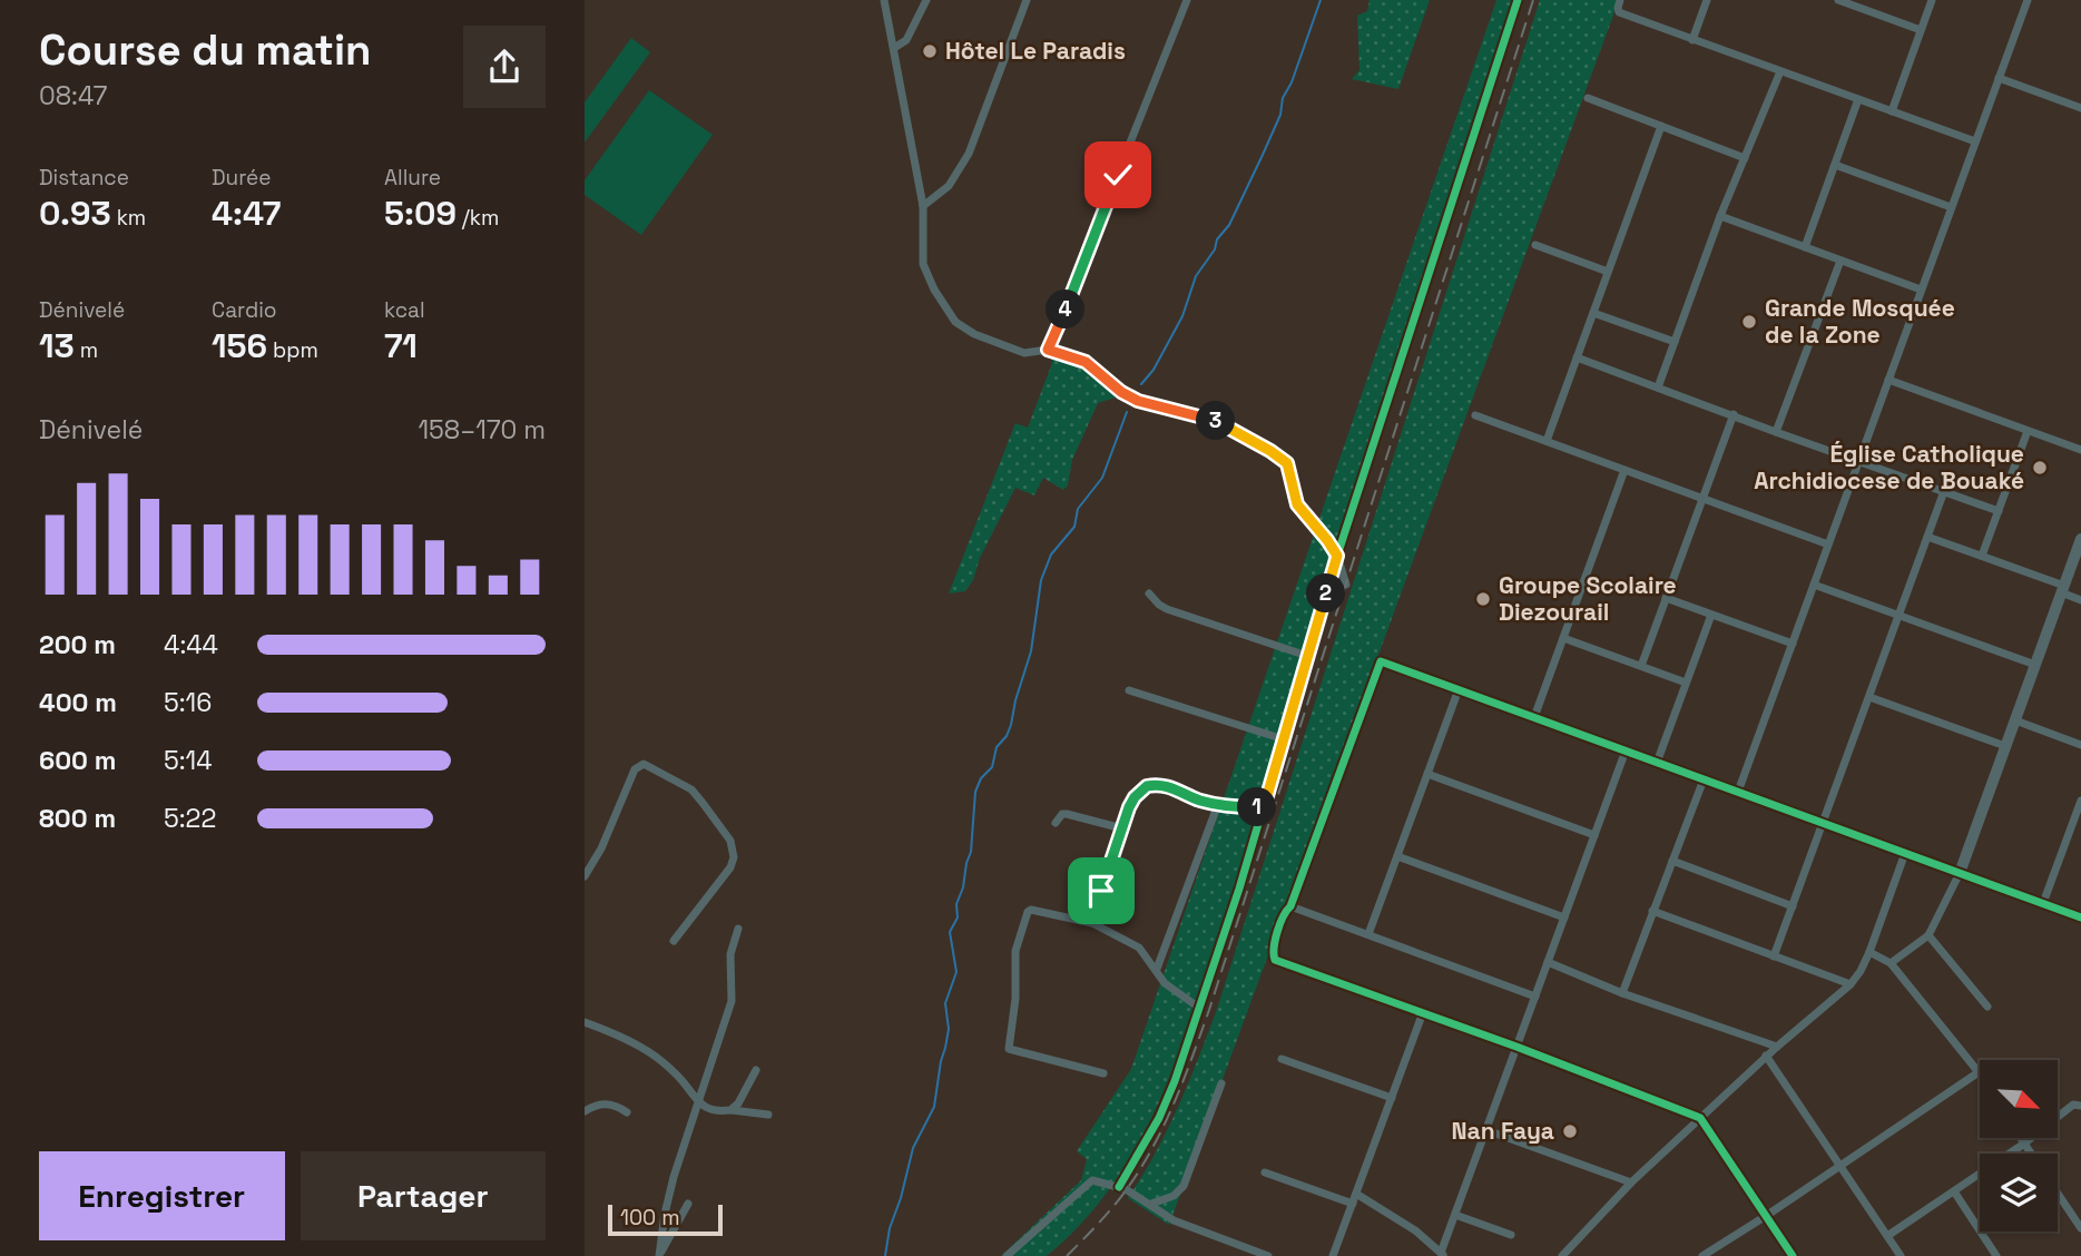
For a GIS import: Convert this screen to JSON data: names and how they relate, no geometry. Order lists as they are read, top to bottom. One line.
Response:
{"places":["Hôtel Le Paradis","Grande Mosquée de la Zone","Église Catholique Archidiocese de Bouaké","Groupe Scolaire Diezourail","Nan Faya"],"scale_bar":"100 m","north":"bottom right","page":{"heading":["Course du matin","08:47"],"stats":[["Distance","0.93 km"],["Durée","4:47"],["Allure","5:09 /km"],["Dénivelé","13 m"],["Cardio","156 bpm"],["kcal","71"]],"pins":["4","3","2","1"],"chart":["Dénivelé","158–170 m"],"list":[{"name":"200 m","note":"4:44"},{"name":"400 m","note":"5:16"},{"name":"600 m","note":"5:14"},{"name":"800 m","note":"5:22"}],"buttons":["Enregistrer","Partager"],"scale":"100 m"}}
